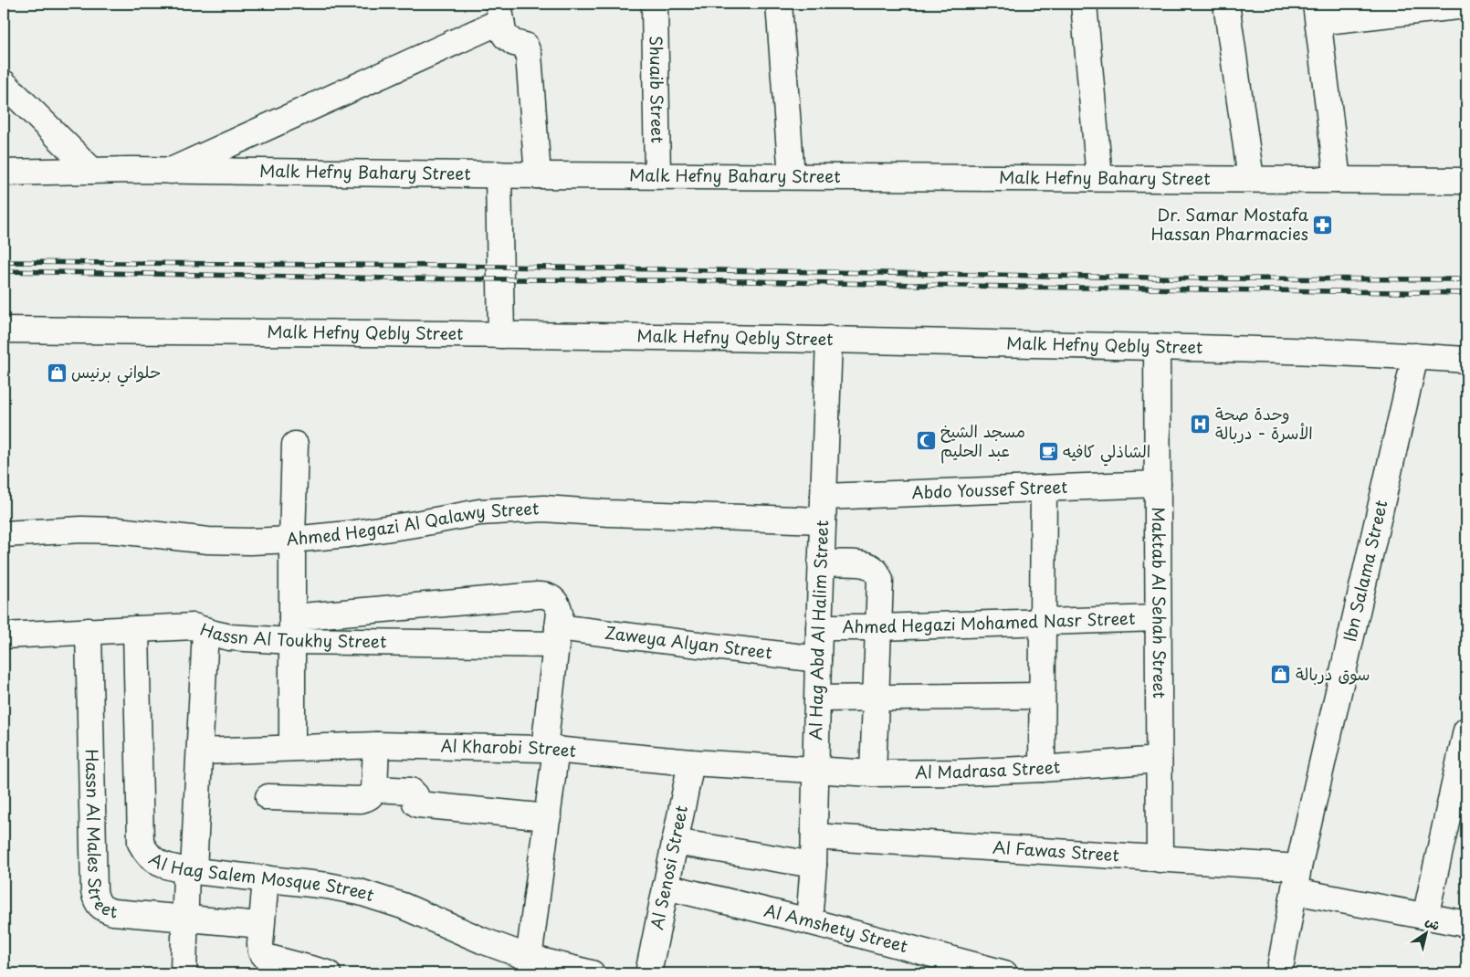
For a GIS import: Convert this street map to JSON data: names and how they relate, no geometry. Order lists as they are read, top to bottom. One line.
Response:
{"streets":{"street":["Shuaib Street","Malk Hefny Bahary Street","Malk Hefny Qebly Street","Abdo Youssef Street","Ahmed Hegazi Al Qalawy Street","Ibn Salama Street","Maktab Al Sehah Street","Ahmed Hegazi Mohamed Nasr Street","Al Hag Abd Al Halim Street","Hassn Al Toukhy Street","Zaweya Alyan Street","Al Kharobi Street","Al Madrasa Street","Hassn Al Males Street","Al Fawas Street","Al Senosi Street","Al Hag Salem Mosque Street","Al Amshety Street"]},"crossings":[["Shuaib Street","Malk Hefny Bahary Street"],["Malk Hefny Qebly Street","Ibn Salama Street"],["Malk Hefny Qebly Street","Maktab Al Sehah Street"],["Malk Hefny Qebly Street","Al Hag Abd Al Halim Street"],["Abdo Youssef Street","Ahmed Hegazi Al Qalawy Street"],["Abdo Youssef Street","Maktab Al Sehah Street"],["Abdo Youssef Street","Al Hag Abd Al Halim Street"],["Ahmed Hegazi Al Qalawy Street","Al Hag Abd Al Halim Street"],["Ibn Salama Street","Al Fawas Street"],["Maktab Al Sehah Street","Ahmed Hegazi Mohamed Nasr Street"],["Maktab Al Sehah Street","Al Madrasa Street"],["Maktab Al Sehah Street","Al Fawas Street"],["Ahmed Hegazi Mohamed Nasr Street","Al Hag Abd Al Halim Street"],["Al Hag Abd Al Halim Street","Zaweya Alyan Street"],["Al Hag Abd Al Halim Street","Al Kharobi Street"],["Al Hag Abd Al Halim Street","Al Madrasa Street"],["Al Hag Abd Al Halim Street","Al Fawas Street"],["Al Hag Abd Al Halim Street","Al Amshety Street"],["Hassn Al Toukhy Street","Zaweya Alyan Street"],["Hassn Al Toukhy Street","Hassn Al Males Street"],["Hassn Al Toukhy Street","Al Hag Salem Mosque Street"],["Al Kharobi Street","Al Madrasa Street"],["Al Kharobi Street","Al Senosi Street"],["Al Senosi Street","Al Amshety Street"]],"places":{"pharmacy":["Dr. Samar Mostafa Hassan Pharmacies"],"shop":["حلواني برنيس","سوق دربالة"],"hospital":["وحدة صحة الأسرة - دربالة"],"mosque":["مسجد الشيخ عبد الحليم"],"cafe":["الشاذلي كافيه"]},"north":"top right"}
